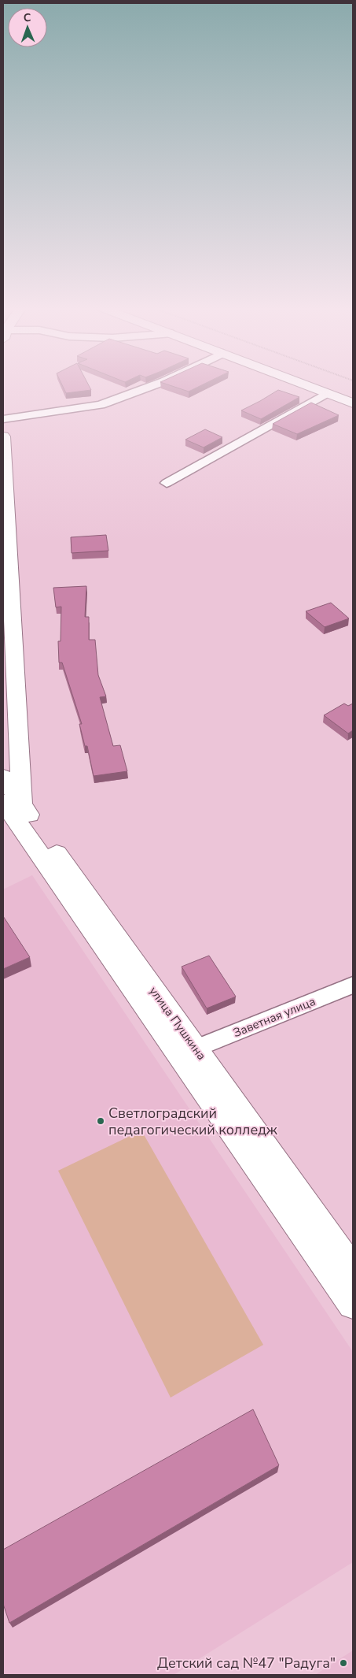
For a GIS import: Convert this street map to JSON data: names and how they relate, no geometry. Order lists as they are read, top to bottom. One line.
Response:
{"streets":{"street":["Заветная улица","улица Пушкина"]},"crossings":[["Заветная улица","улица Пушкина"]],"places":["Светлоградский педагогический колледж","Детский сад №47 \"Радуга\""],"north":"top"}
